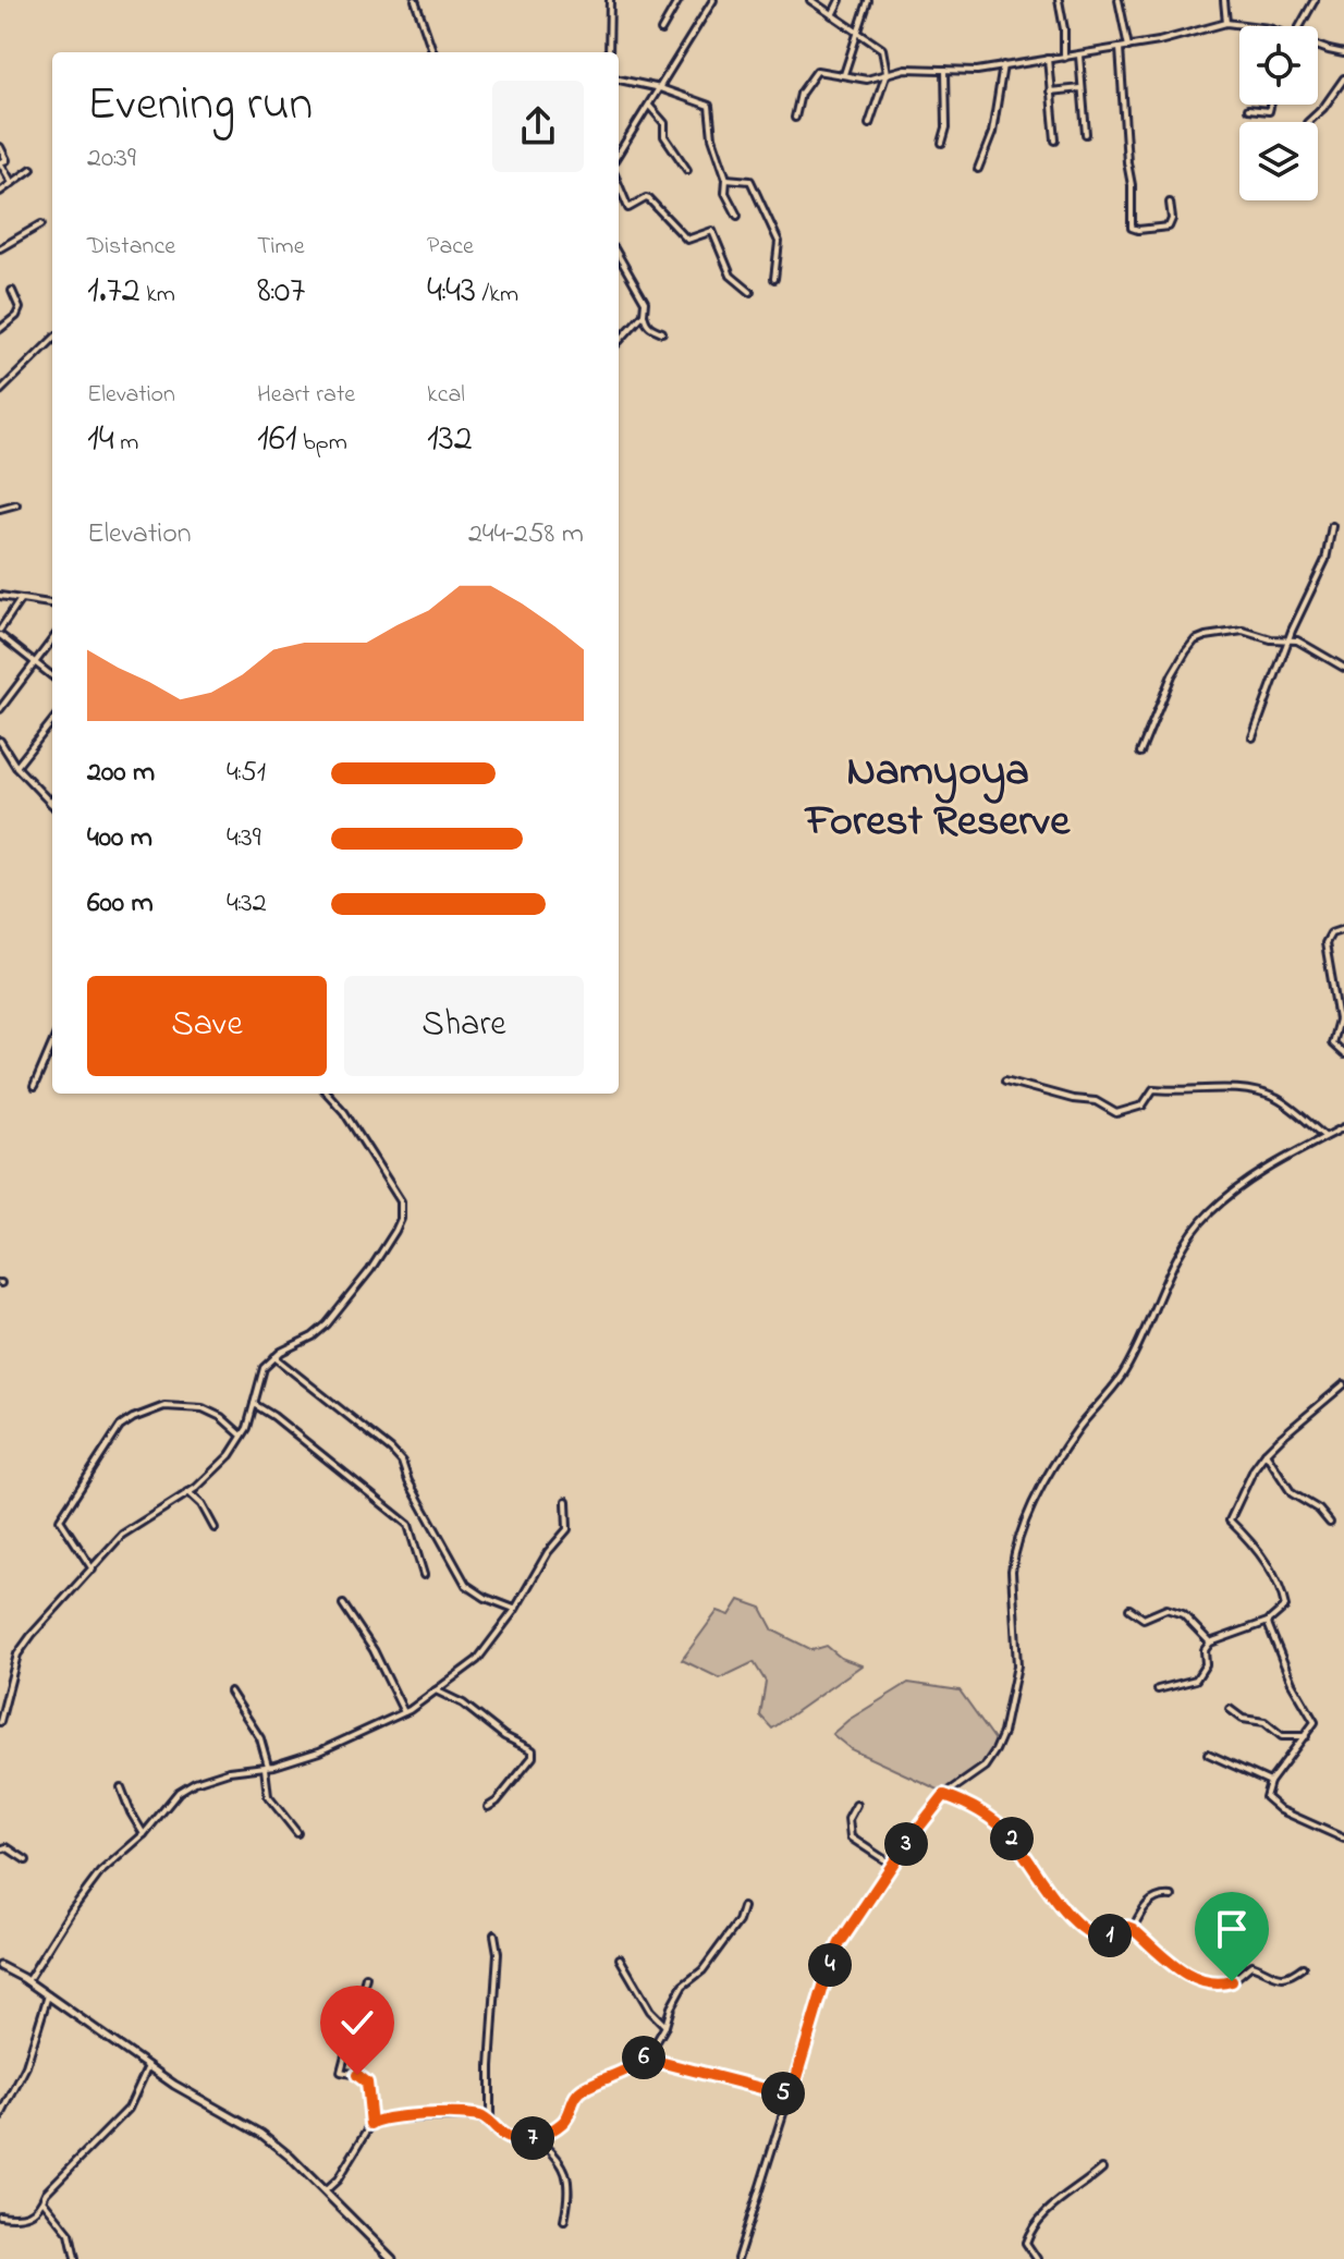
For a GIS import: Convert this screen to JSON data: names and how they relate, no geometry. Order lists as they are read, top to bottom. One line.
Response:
{"districts":["Namyoya Forest Reserve"],"page":{"heading":["Evening run","20:39"],"stats":[["Distance","1.72 km"],["Time","8:07"],["Pace","4:43 /km"],["Elevation","14 m"],["Heart rate","161 bpm"],["kcal","132"]],"chart":["Elevation","244–258 m"],"list":[{"name":"200 m","note":"4:51"},{"name":"400 m","note":"4:39"},{"name":"600 m","note":"4:32"}],"buttons":["Save","Share"],"pins":["2","3","1","4","6","5","7"]}}
